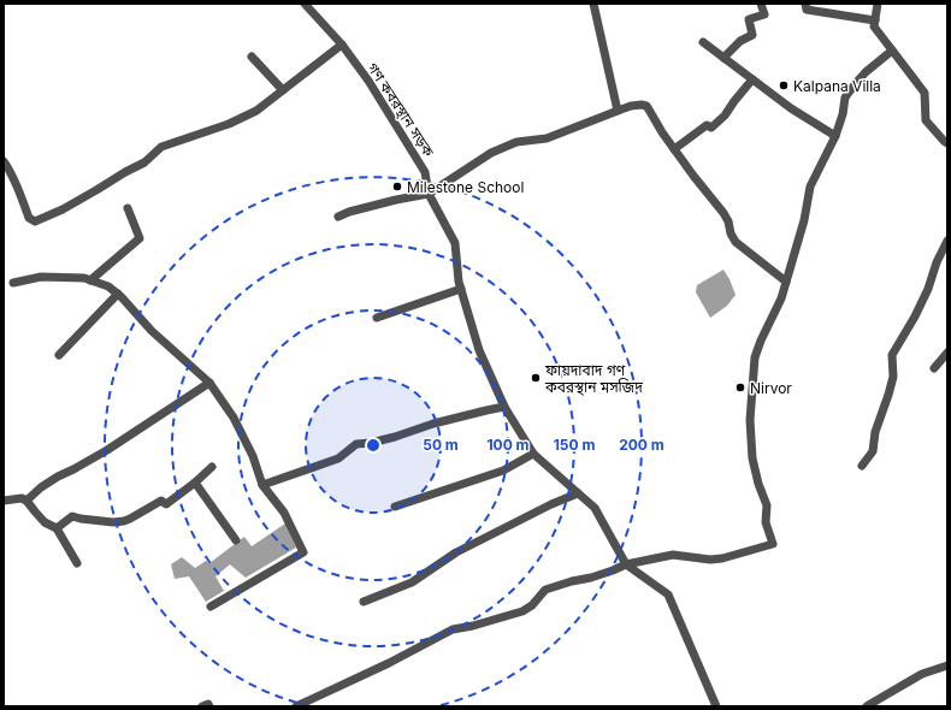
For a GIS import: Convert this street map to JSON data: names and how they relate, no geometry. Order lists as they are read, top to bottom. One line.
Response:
{"streets":{"street":["গণ কবরস্থান সড়ক"]},"places":["Kalpana Villa","Milestone School","ফায়দাবাদ গণ কবরস্থান মসজিদ","Nirvor"],"rings":["50 m","100 m","150 m","200 m"]}
